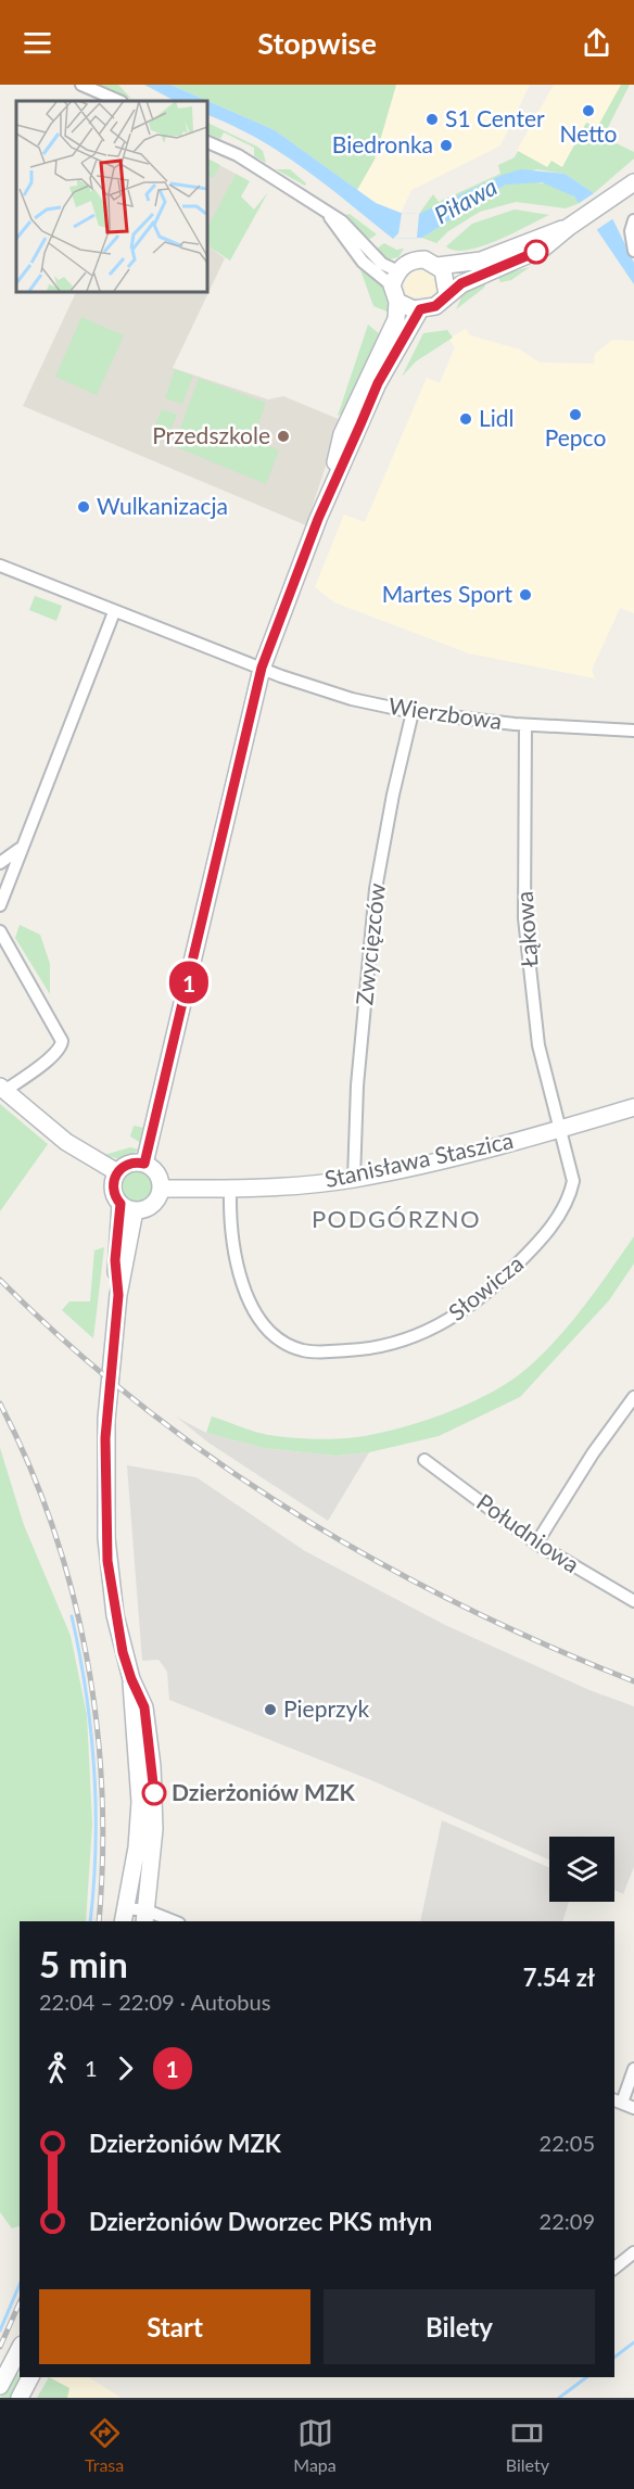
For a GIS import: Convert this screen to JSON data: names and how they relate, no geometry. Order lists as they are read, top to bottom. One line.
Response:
{"streets":{"main road":["Stanisława Staszica"],"street":["Wierzbowa","Łąkowa","Zwycięzców","Słowicza","Południowa"]},"crossings":[["Wierzbowa","Łąkowa"],["Wierzbowa","Zwycięzców"],["Łąkowa","Stanisława Staszica"],["Łąkowa","Słowicza"],["Zwycięzców","Stanisława Staszica"],["Stanisława Staszica","Słowicza"]],"districts":["PODGÓRZNO"],"water":["Piława"],"places":["Netto","S1 Center","Biedronka","Pepco","Lidl","Przedszkole","Wulkanizacja","Martes Sport","Pieprzyk","Dzierżoniów MZK"],"lines":["bus line 1"],"page":{"header":"Stopwise","on_map":"1","heading":["5 min","22:04 – 22:09 · Autobus","7.54 zł"],"legs":["1","1"],"list":[{"name":"Dzierżoniów MZK","value":"22:05"},{"name":"Dzierżoniów Dworzec PKS młyn","value":"22:09"}],"buttons":["Start","Bilety"],"tabs":["Trasa","Mapa","Bilety"]}}
